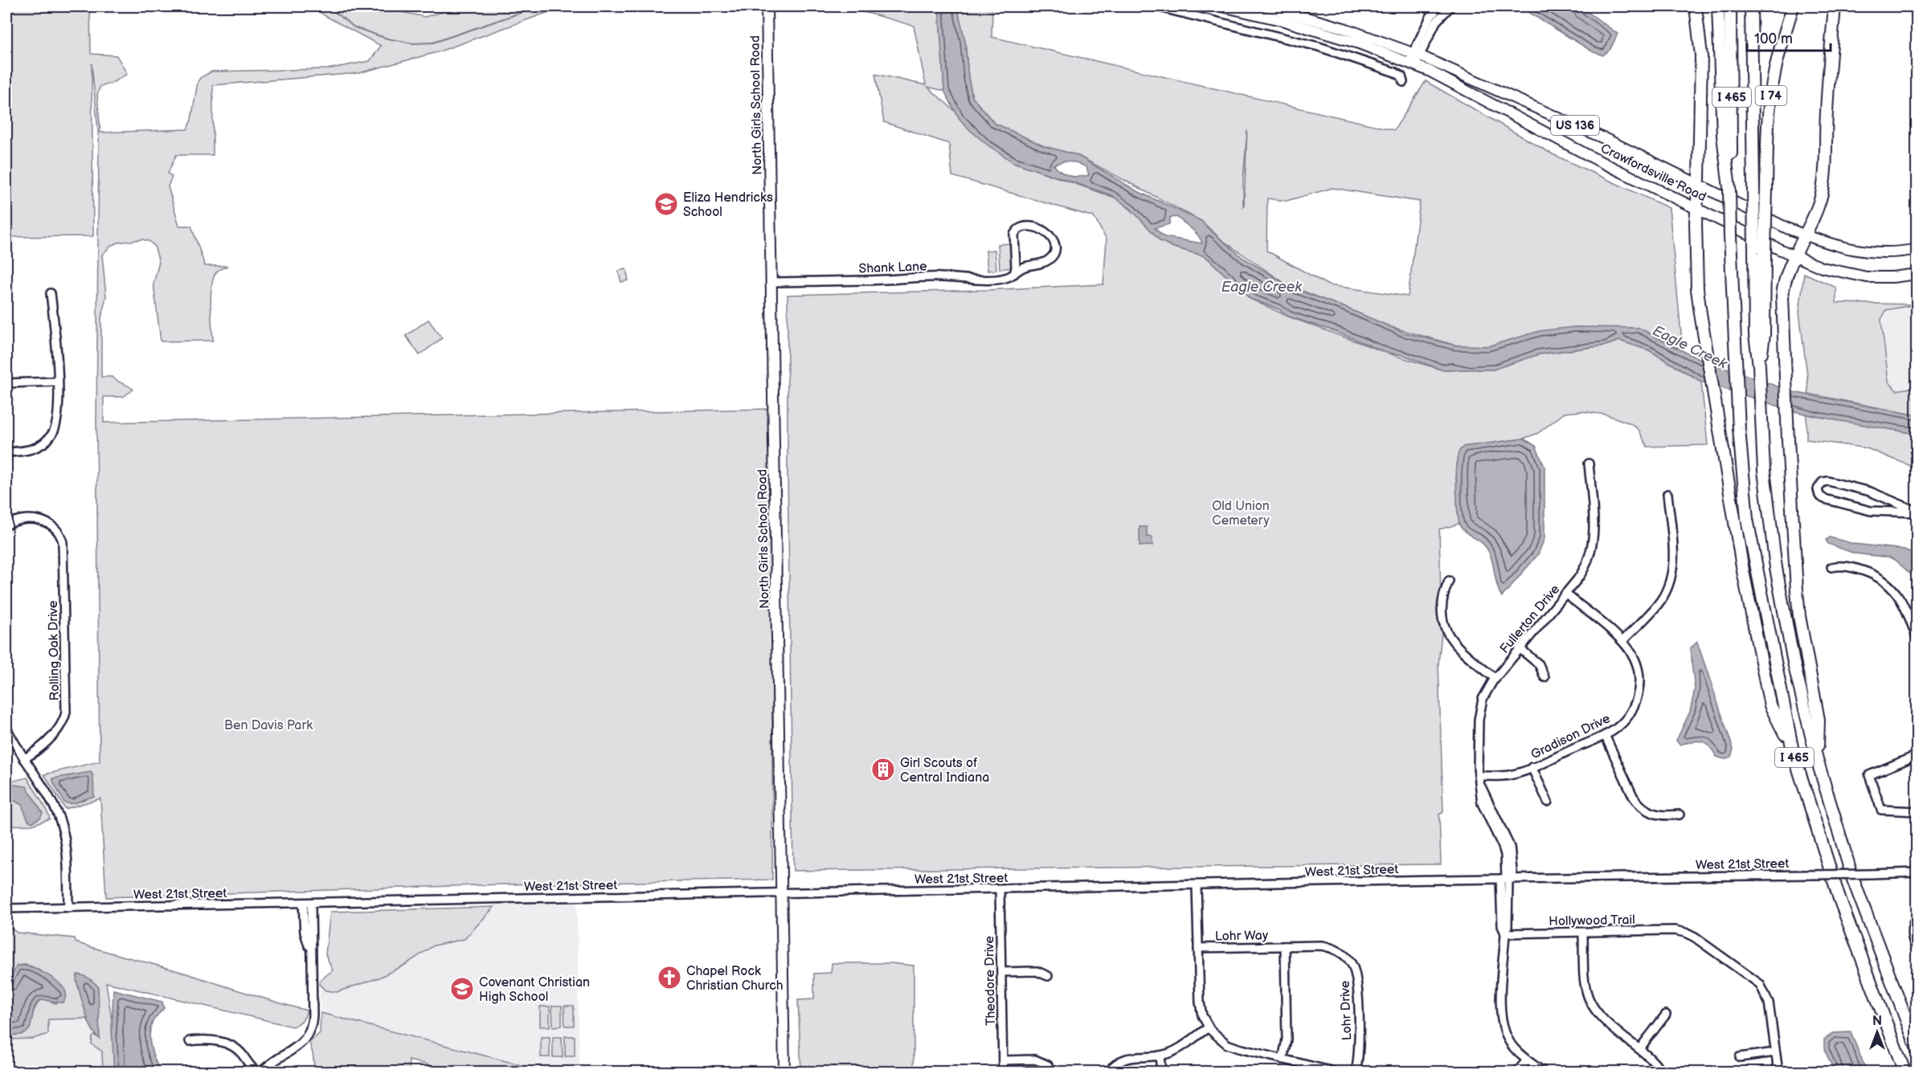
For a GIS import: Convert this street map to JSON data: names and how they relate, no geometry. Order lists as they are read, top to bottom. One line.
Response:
{"streets":{"highway":["I 74","I 465"],"main road":["North Girls School Road","US 136","Crawfordsville Road"],"street":["Shank Lane","Fullerton Drive","Rolling Oak Drive","Gradison Drive","West 21st Street","Hollywood Trail","Lohr Way","Theodore Drive","Lohr Drive"]},"crossings":[["I 74","I 465"],["North Girls School Road","Shank Lane"],["North Girls School Road","West 21st Street"],["Fullerton Drive","Gradison Drive"],["Fullerton Drive","West 21st Street"],["Fullerton Drive","Hollywood Trail"],["West 21st Street","Theodore Drive"],["Lohr Way","Lohr Drive"]],"water":["Eagle Creek"],"parks":["Old Union Cemetery","Ben Davis Park"],"places":{"school or university":["Eliza Hendricks School","Covenant Christian High School"],"building":["Girl Scouts of Central Indiana"],"church":["Chapel Rock Christian Church"]},"scale_bar":"100 m","north":"top"}
